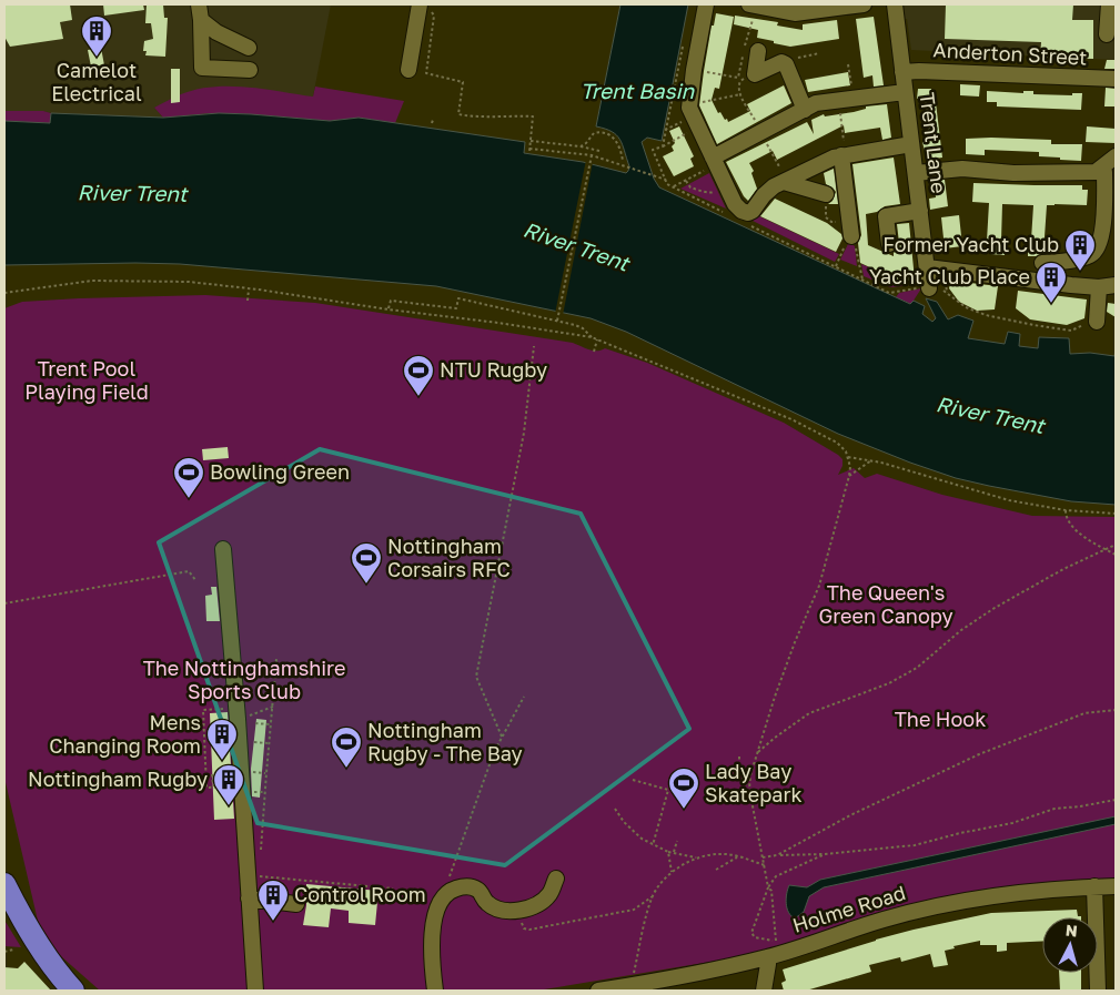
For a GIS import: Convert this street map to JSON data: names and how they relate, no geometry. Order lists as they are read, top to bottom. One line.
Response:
{"streets":{"street":["Anderton Street","Trent Lane","Holme Road"]},"crossings":[["Anderton Street","Trent Lane"]],"water":["Trent Basin","River Trent"],"parks":["Trent Pool Playing Field","The Queen's Green Canopy","The Nottinghamshire Sports Club","The Hook"],"places":{"building":["Camelot Electrical","Former Yacht Club","Yacht Club Place","Mens Changing Room","Nottingham Rugby","Control Room"],"sports":["NTU Rugby","Bowling Green","Nottingham Corsairs RFC","Nottingham Rugby - The Bay","Lady Bay Skatepark"]},"north":"top"}
